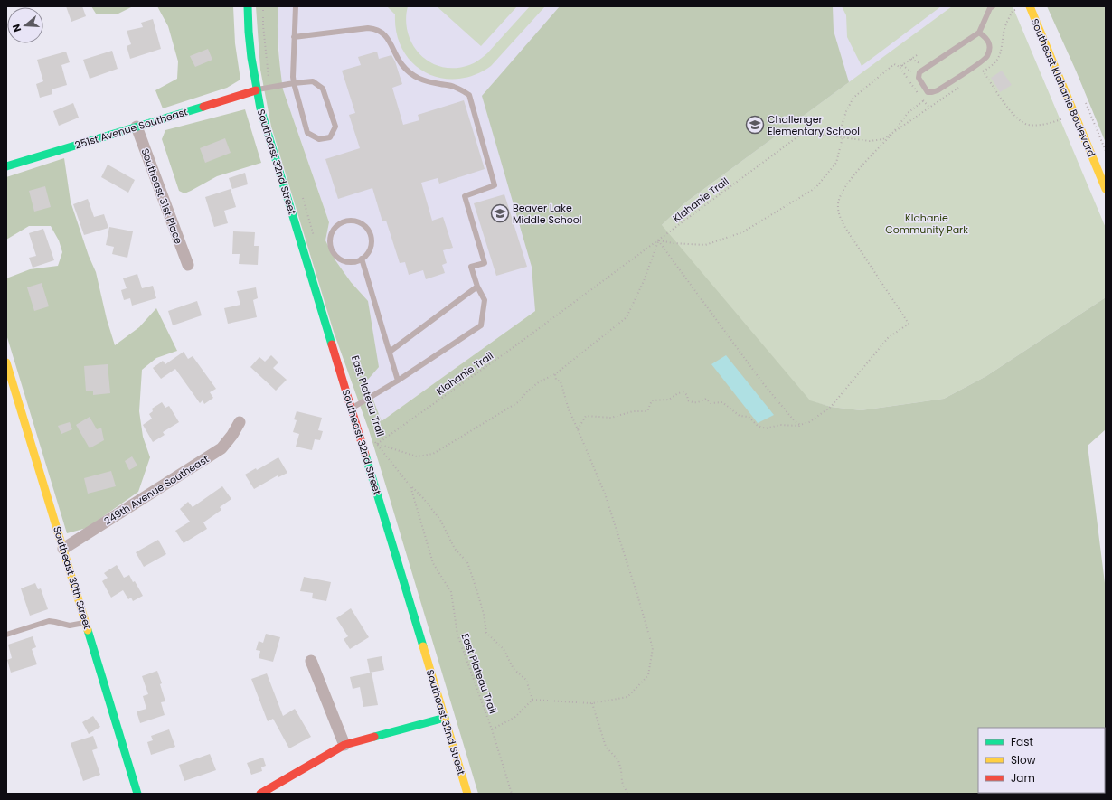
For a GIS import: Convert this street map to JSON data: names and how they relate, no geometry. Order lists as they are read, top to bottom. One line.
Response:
{"streets":{"street":["Southeast Klahanie Boulevard","251st Avenue Southeast","Southeast 32nd Street","Southeast 31st Place","249th Avenue Southeast","Southeast 30th Street"],"path":["Klahanie Trail","East Plateau Trail"]},"crossings":[["251st Avenue Southeast","Southeast 32nd Street"],["251st Avenue Southeast","Southeast 31st Place"],["Klahanie Trail","East Plateau Trail"],["249th Avenue Southeast","Southeast 30th Street"]],"parks":["Klahanie Community Park"],"places":{"school or university":["Challenger Elementary School","Beaver Lake Middle School"]},"legend":["Fast","Slow","Jam"],"north":"left"}
